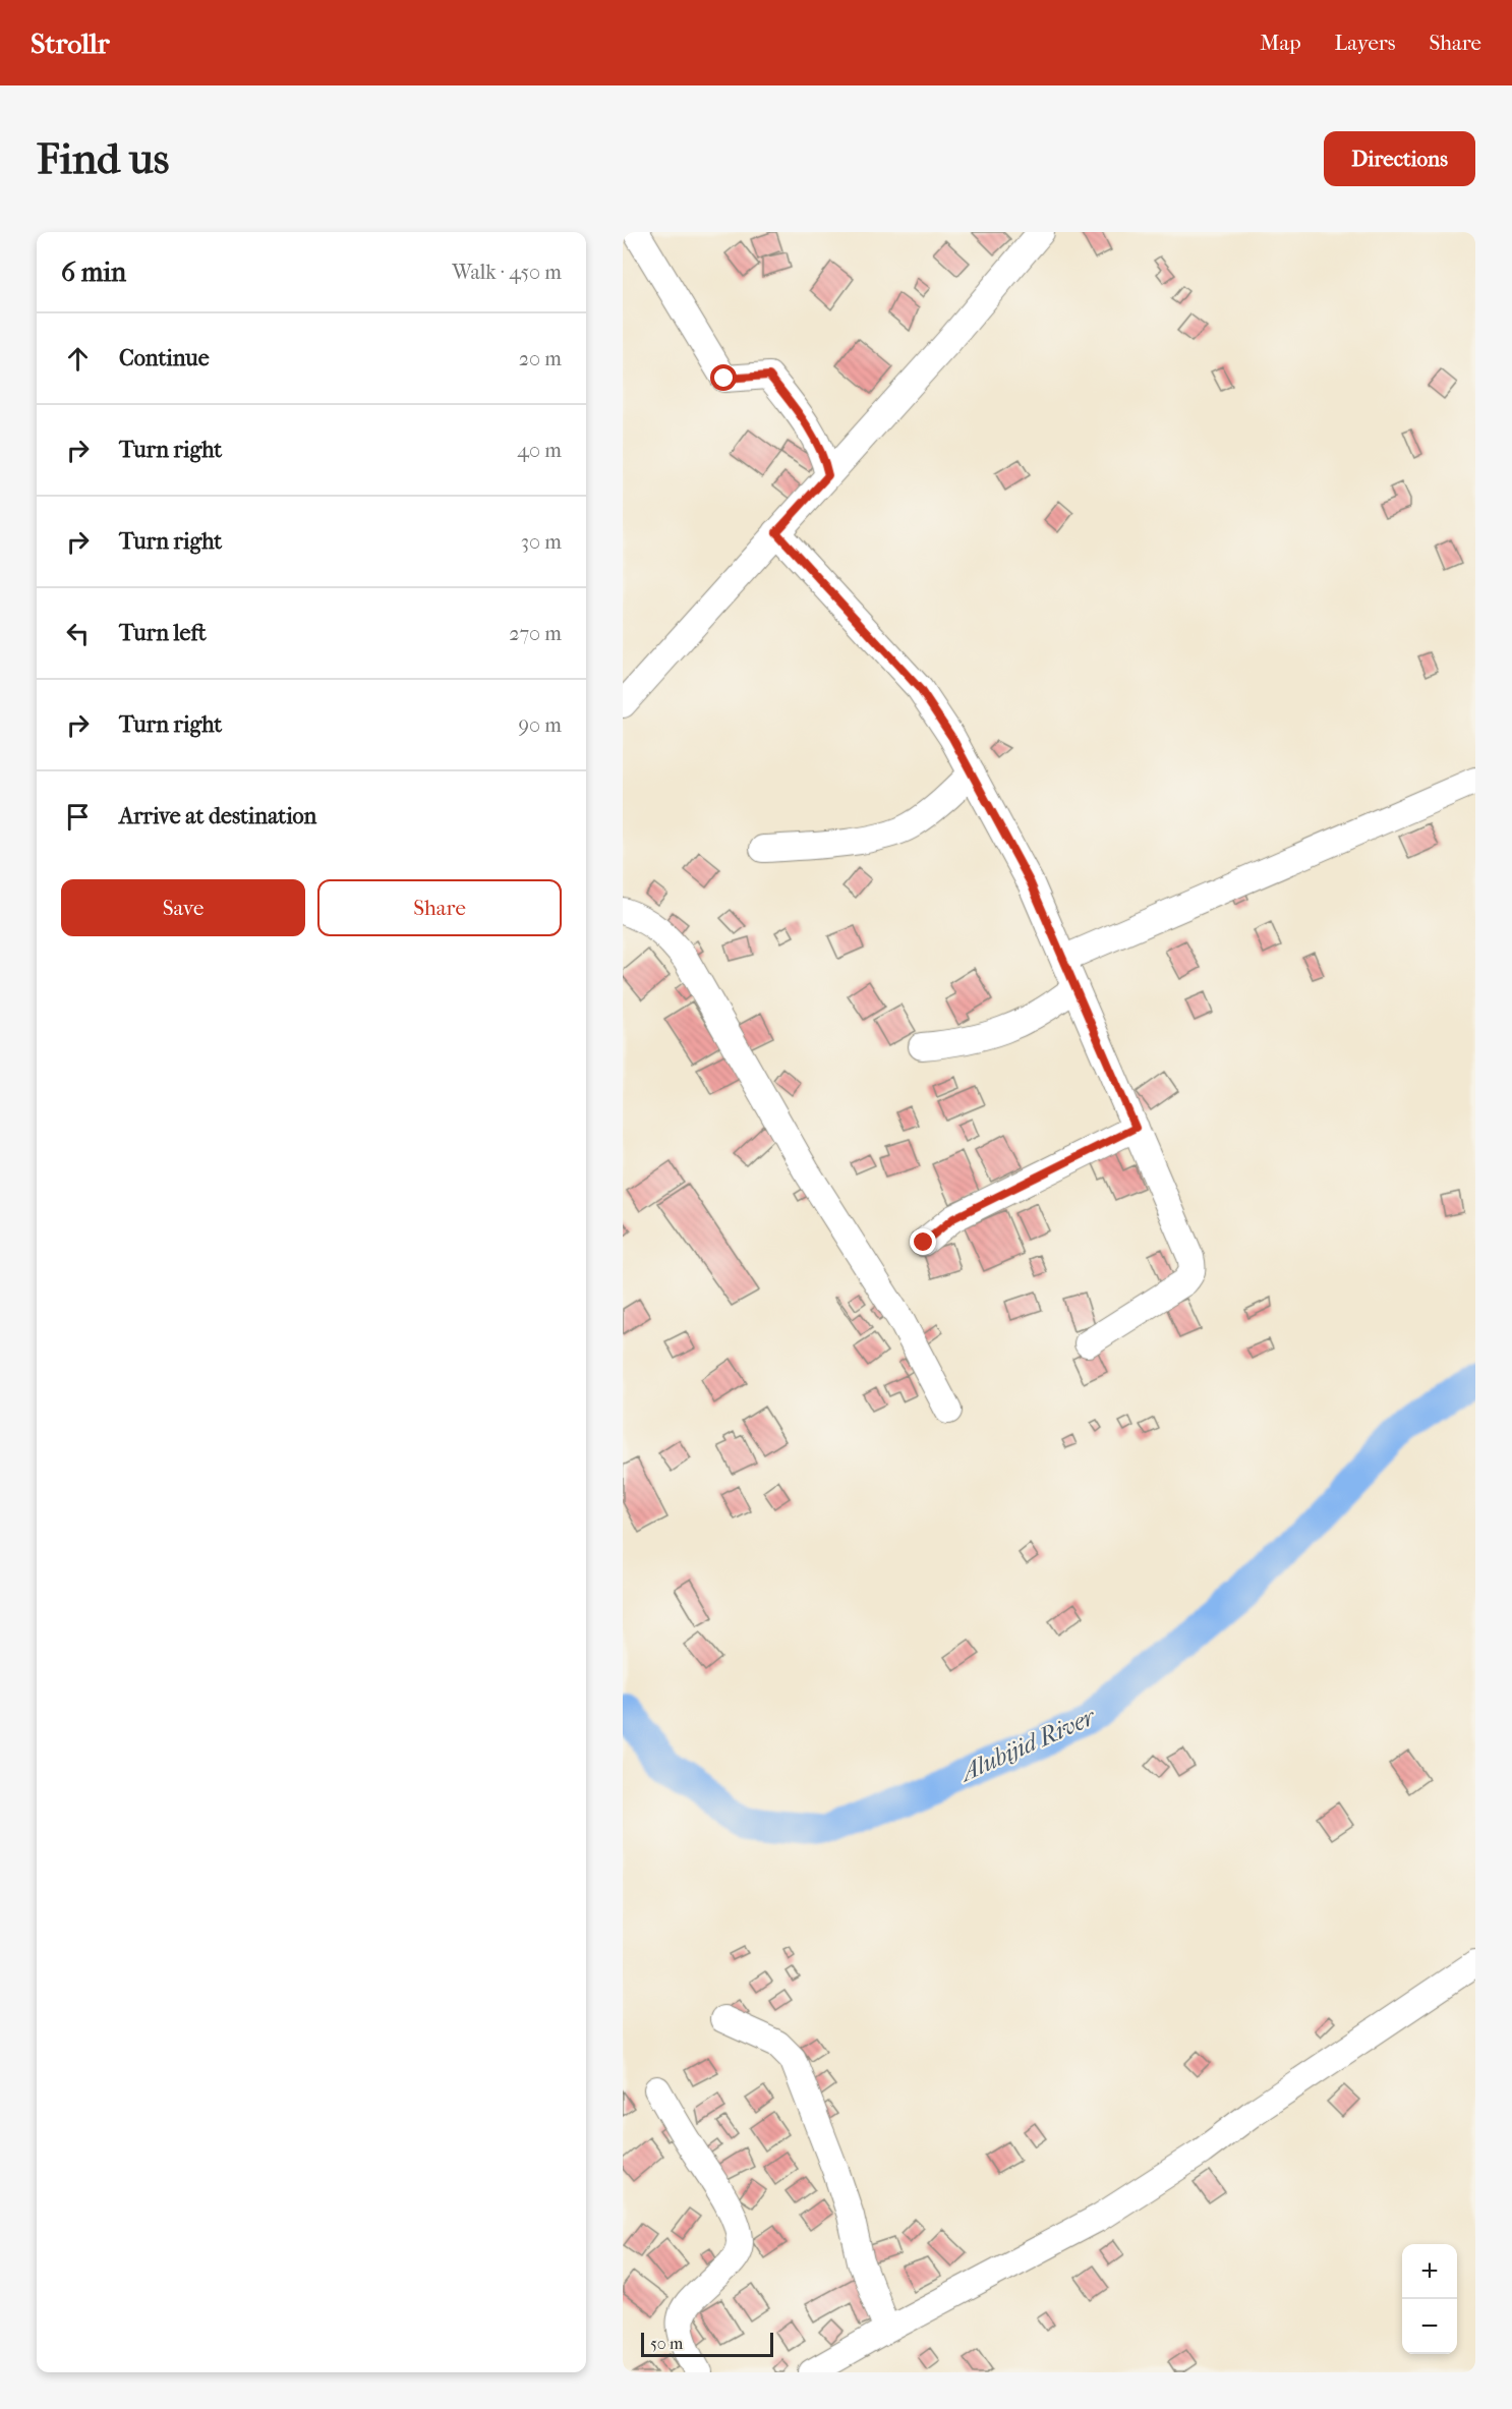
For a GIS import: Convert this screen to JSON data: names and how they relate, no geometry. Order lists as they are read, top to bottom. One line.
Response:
{"water":["Alubijid River"],"scale_bar":"50 m","page":{"header":"Strollr","nav":["Map","Layers","Share"],"buttons":["Directions",["Save","Share"]],"title":"Find us","heading":["6 min","Walk · 450 m"],"list":[["Continue","20 m"],["Turn right","40 m"],["Turn right","30 m"],["Turn left","270 m"],["Turn right","90 m"],"Arrive at destination"],"map_buttons":["+","−"],"scale":"50 m"}}
